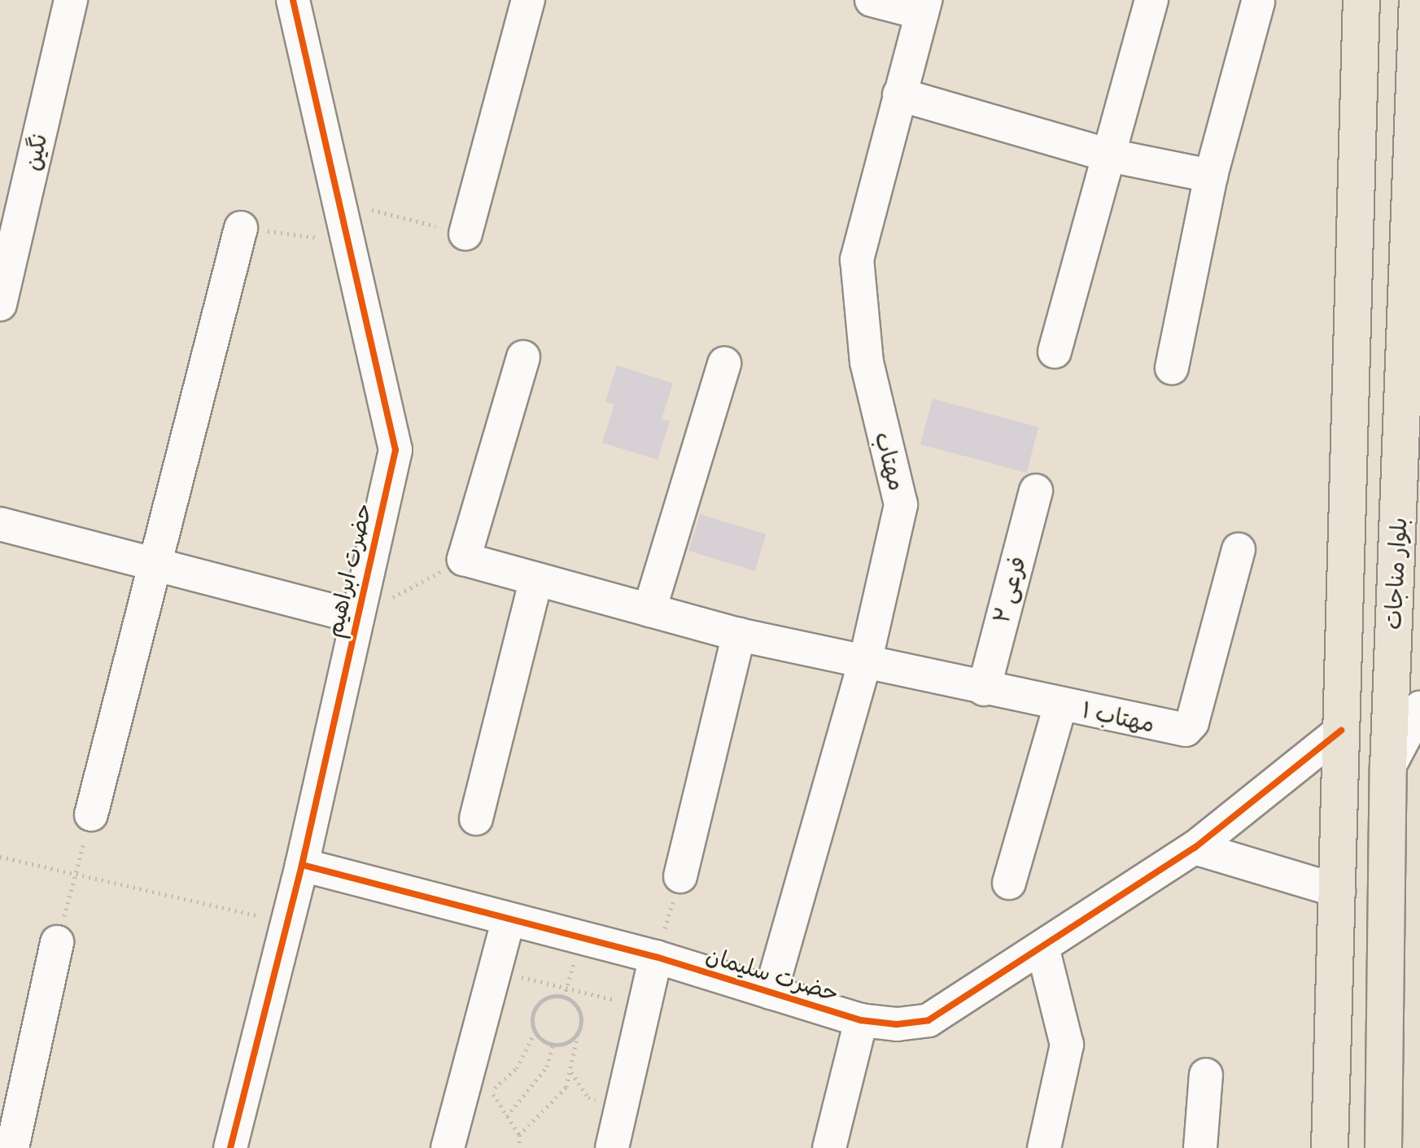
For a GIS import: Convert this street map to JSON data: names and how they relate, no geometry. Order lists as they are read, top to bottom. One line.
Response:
{"streets":{"main road":["بلوار مناجات"],"street":["نگین","مهتاب","حضرت ابراهیم","فرعی ۲","مهتاب ۱","حضرت سلیمان"]},"crossings":[["مهتاب","مهتاب ۱"],["مهتاب","حضرت سلیمان"],["حضرت ابراهیم","حضرت سلیمان"],["فرعی ۲","مهتاب ۱"]]}
